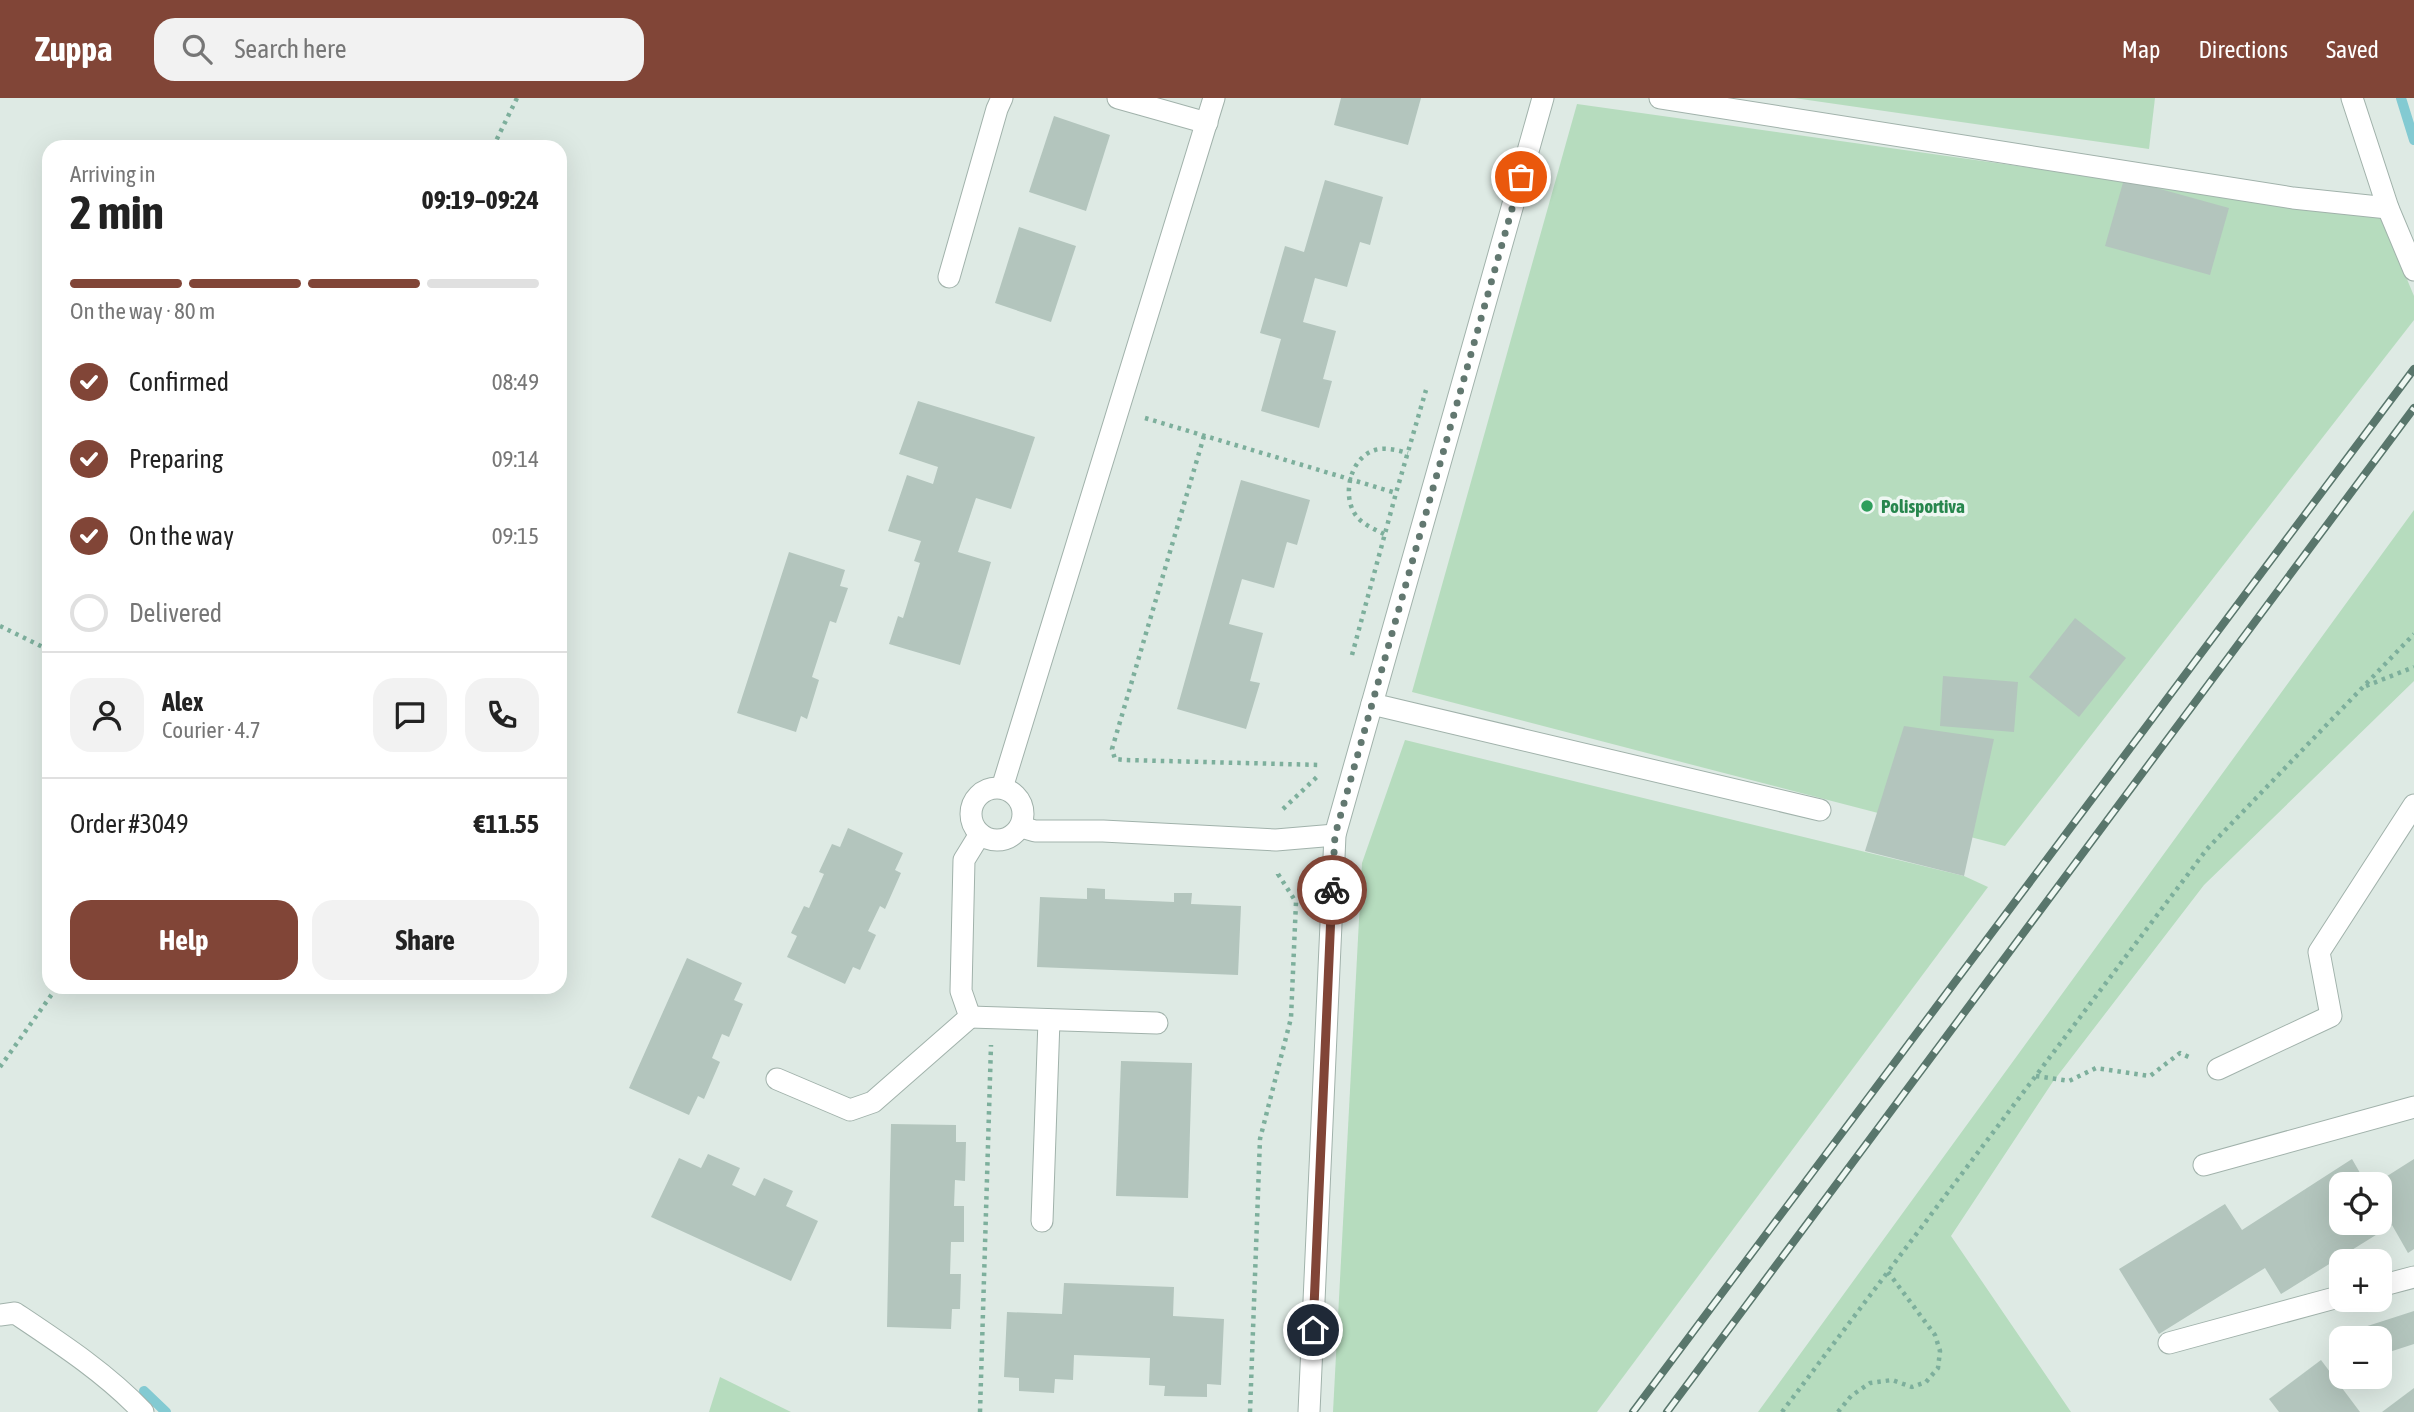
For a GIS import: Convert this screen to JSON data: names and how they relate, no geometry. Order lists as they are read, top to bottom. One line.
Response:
{"places":["Polisportiva"],"page":{"header":"Zuppa","search":"Search here","nav":["Map","Directions","Saved"],"heading":["2 min","Arriving in","09:19–09:24"],"panel":["Alex","Courier · 4.7","Order #3049","€11.55"],"bar":"On the way · 80 m","list":[["Confirmed","08:49"],["Preparing","09:14"],["On the way","09:15"],"Delivered"],"buttons":["Help","Share"],"map_buttons":["+","−"]}}
